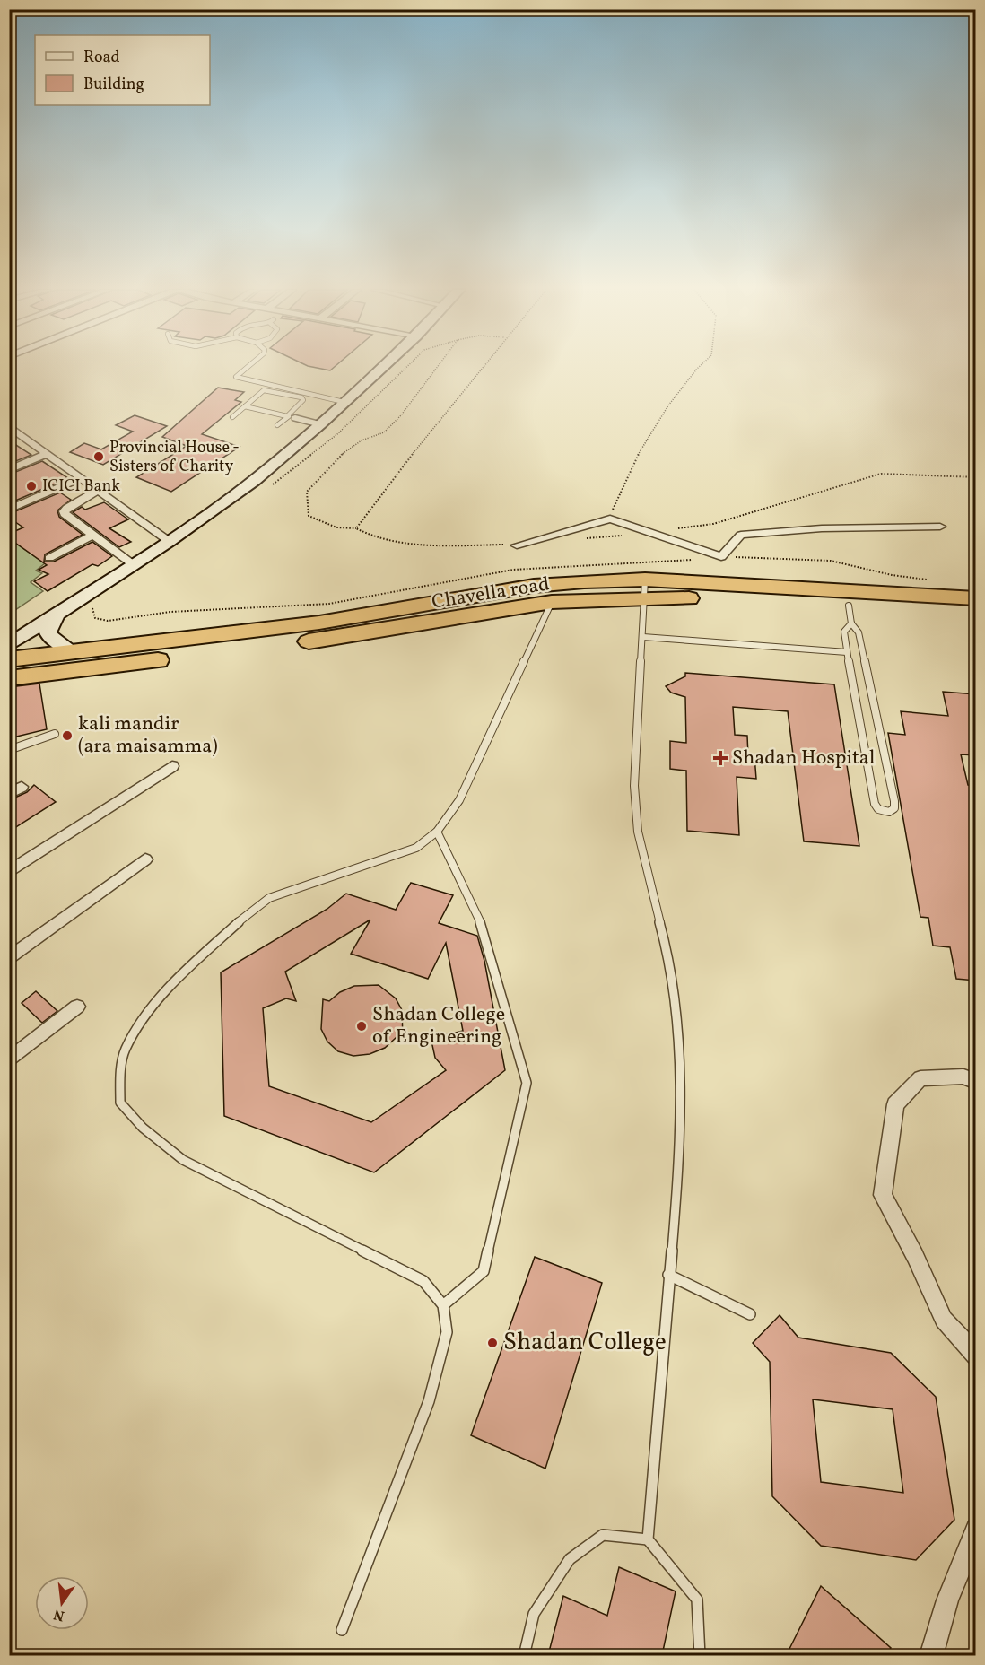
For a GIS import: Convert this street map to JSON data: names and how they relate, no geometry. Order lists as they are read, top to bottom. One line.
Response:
{"streets":{"highway":["Chavella road"]},"places":{"other":["Provincial House - Sisters of Charity","ICICI Bank","kali mandir (ara maisamma)","Shadan College of Engineering","Shadan College"],"health":["Shadan Hospital"]},"legend":["Road","Building"],"north":"bottom"}
